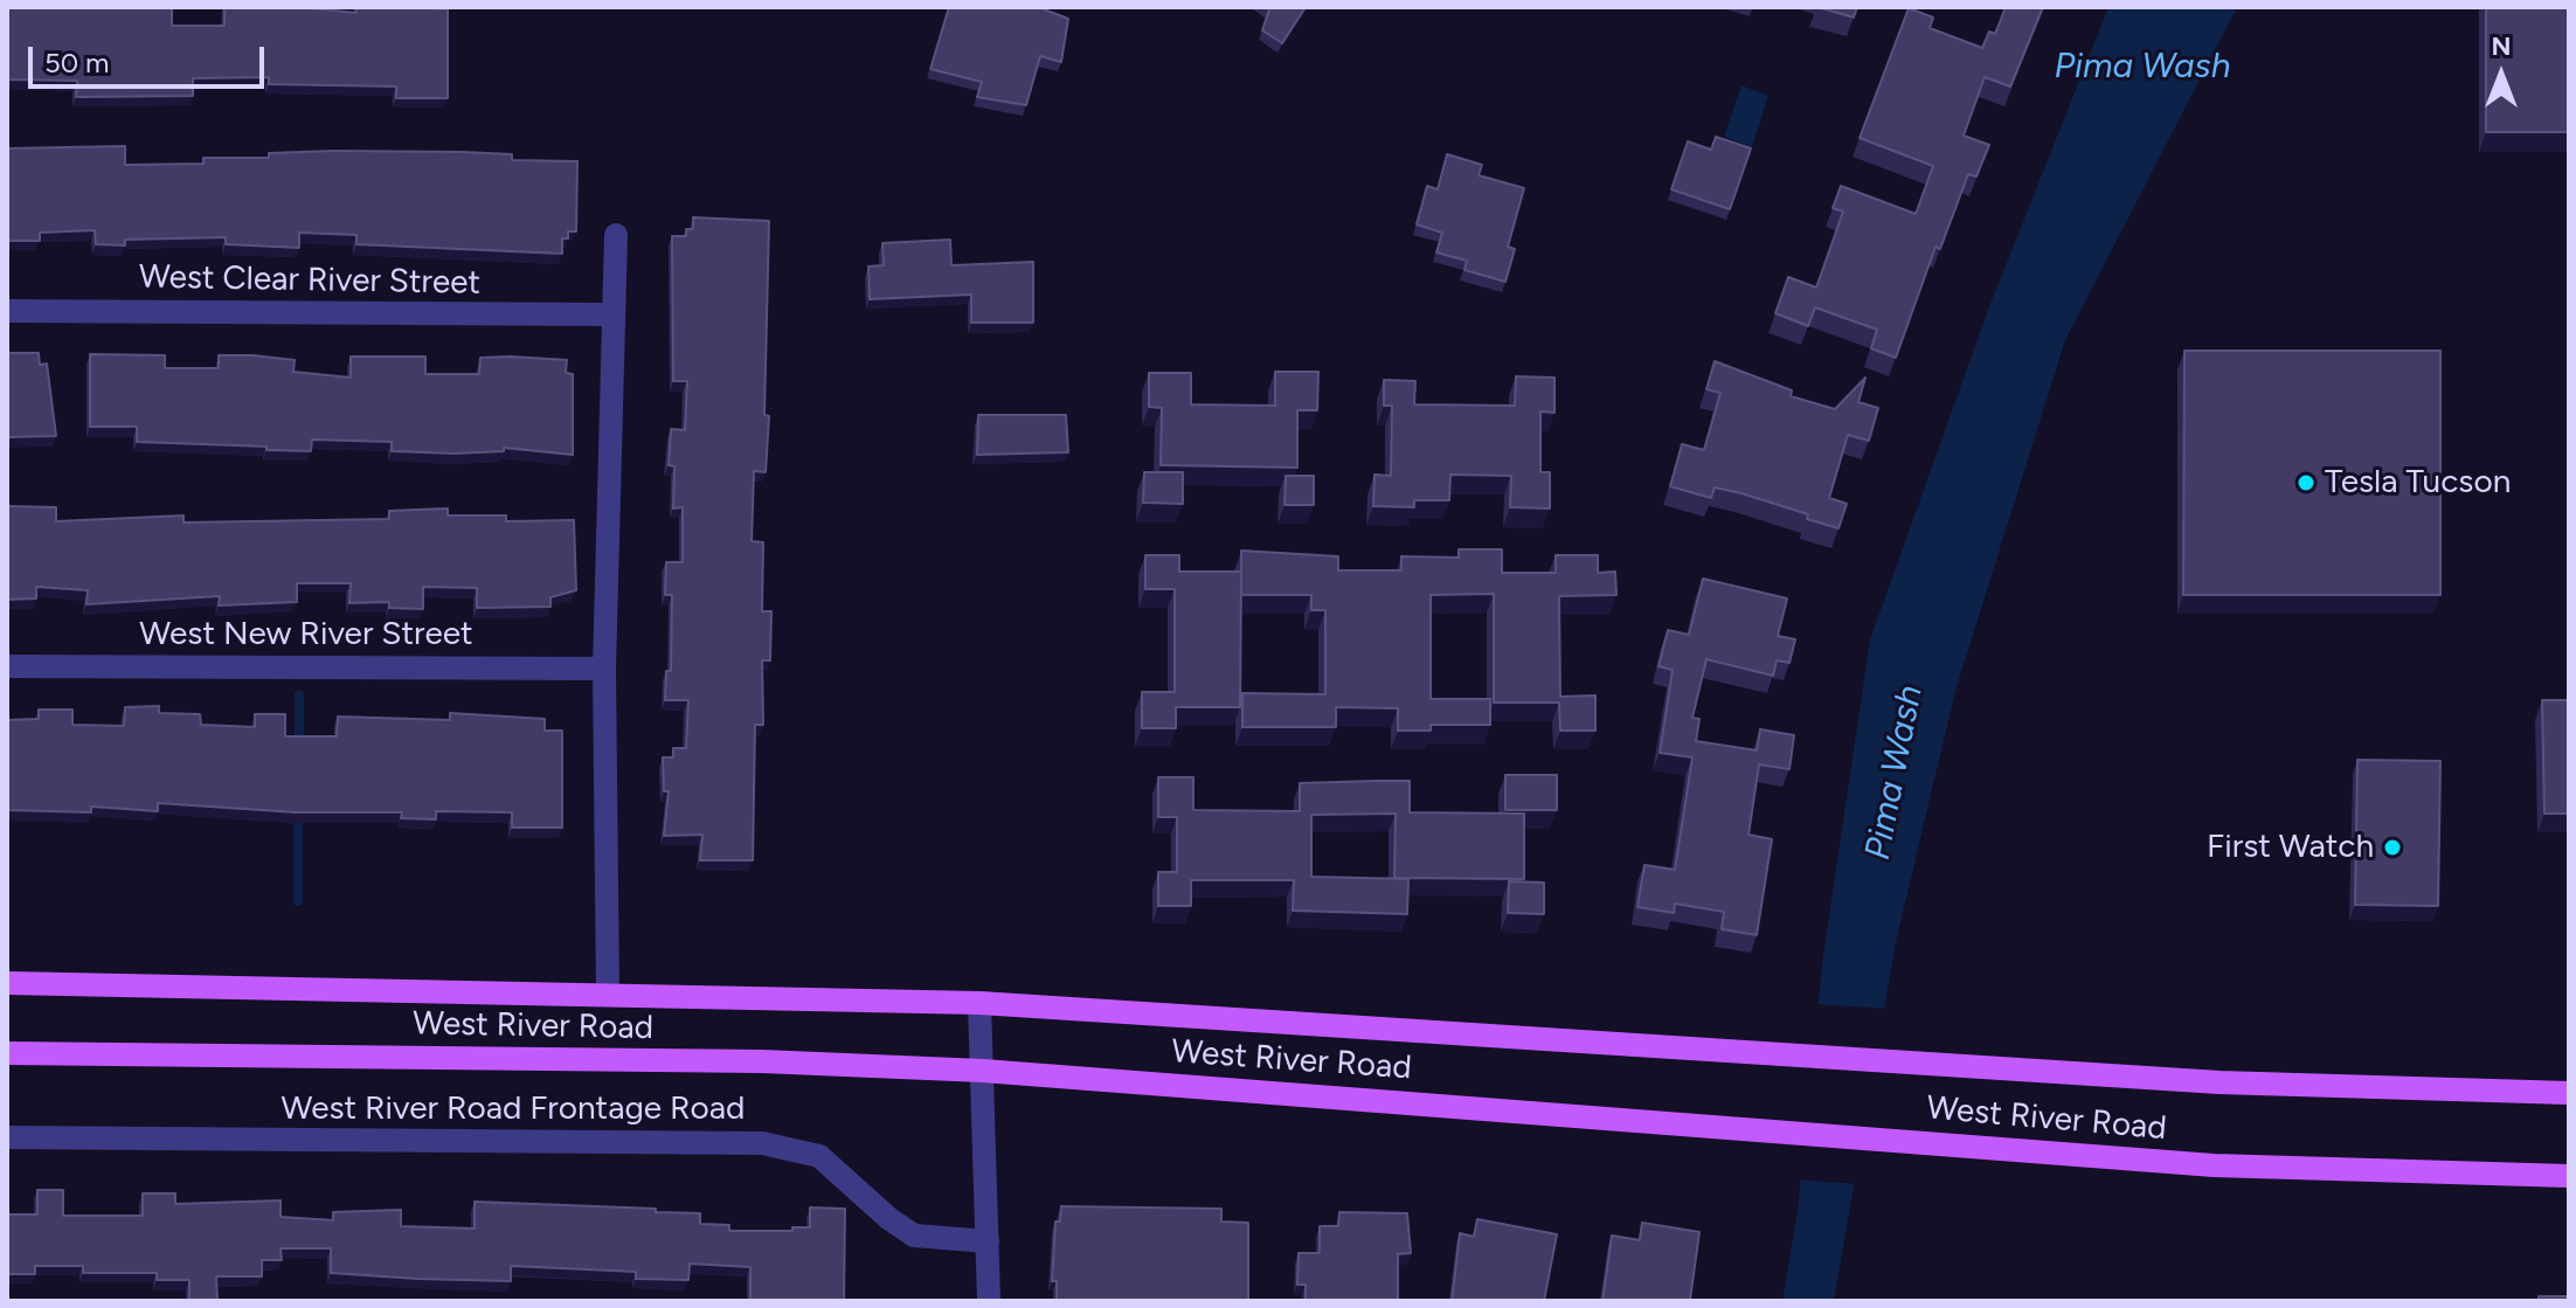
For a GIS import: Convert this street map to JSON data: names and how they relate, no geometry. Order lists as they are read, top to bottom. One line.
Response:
{"streets":{"main road":["West River Road"],"street":["West Clear River Street","West New River Street","West River Road Frontage Road"]},"water":["Pima Wash"],"places":["Tesla Tucson","First Watch"],"scale_bar":"50 m","north":"top"}
